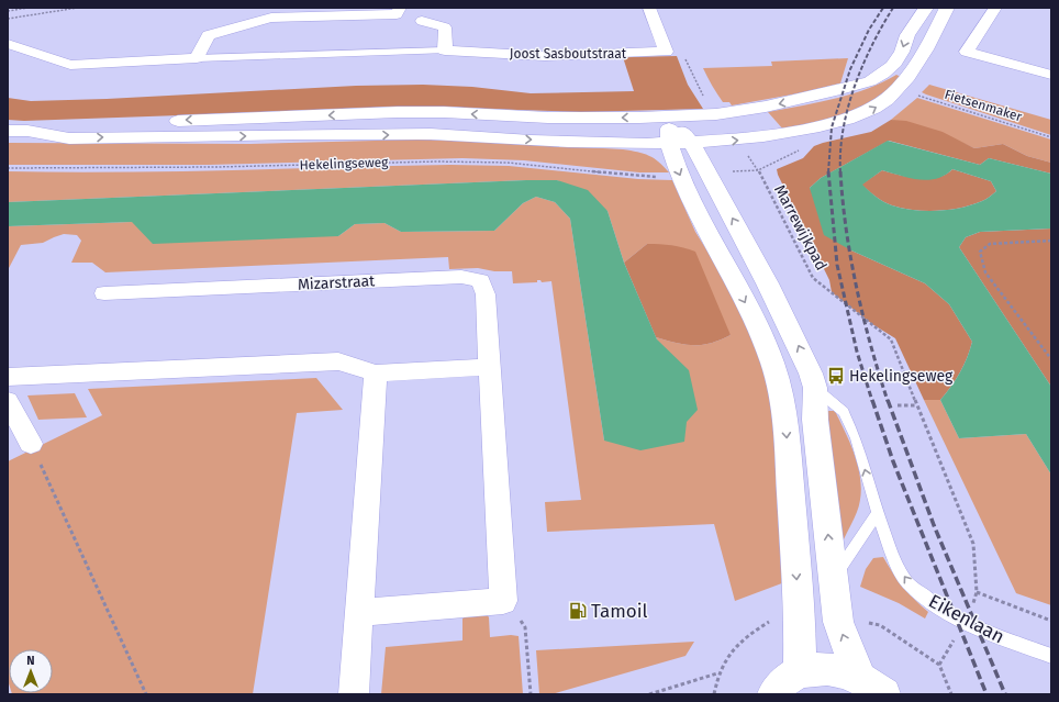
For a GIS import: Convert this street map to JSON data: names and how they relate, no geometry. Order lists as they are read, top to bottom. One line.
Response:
{"streets":{"street":["Joost Sasboutstraat","Hekelingseweg","Mizarstraat"],"lane":["Eikenlaan"],"path":["Fietsenmaker","Marrewijkpad"]},"crossings":[["Hekelingseweg","Marrewijkpad"],["Marrewijkpad","Eikenlaan"]],"one_way":["Eikenlaan"],"places":{"bus stop":["Hekelingseweg"],"fuel station":["Tamoil"]},"north":"top"}
